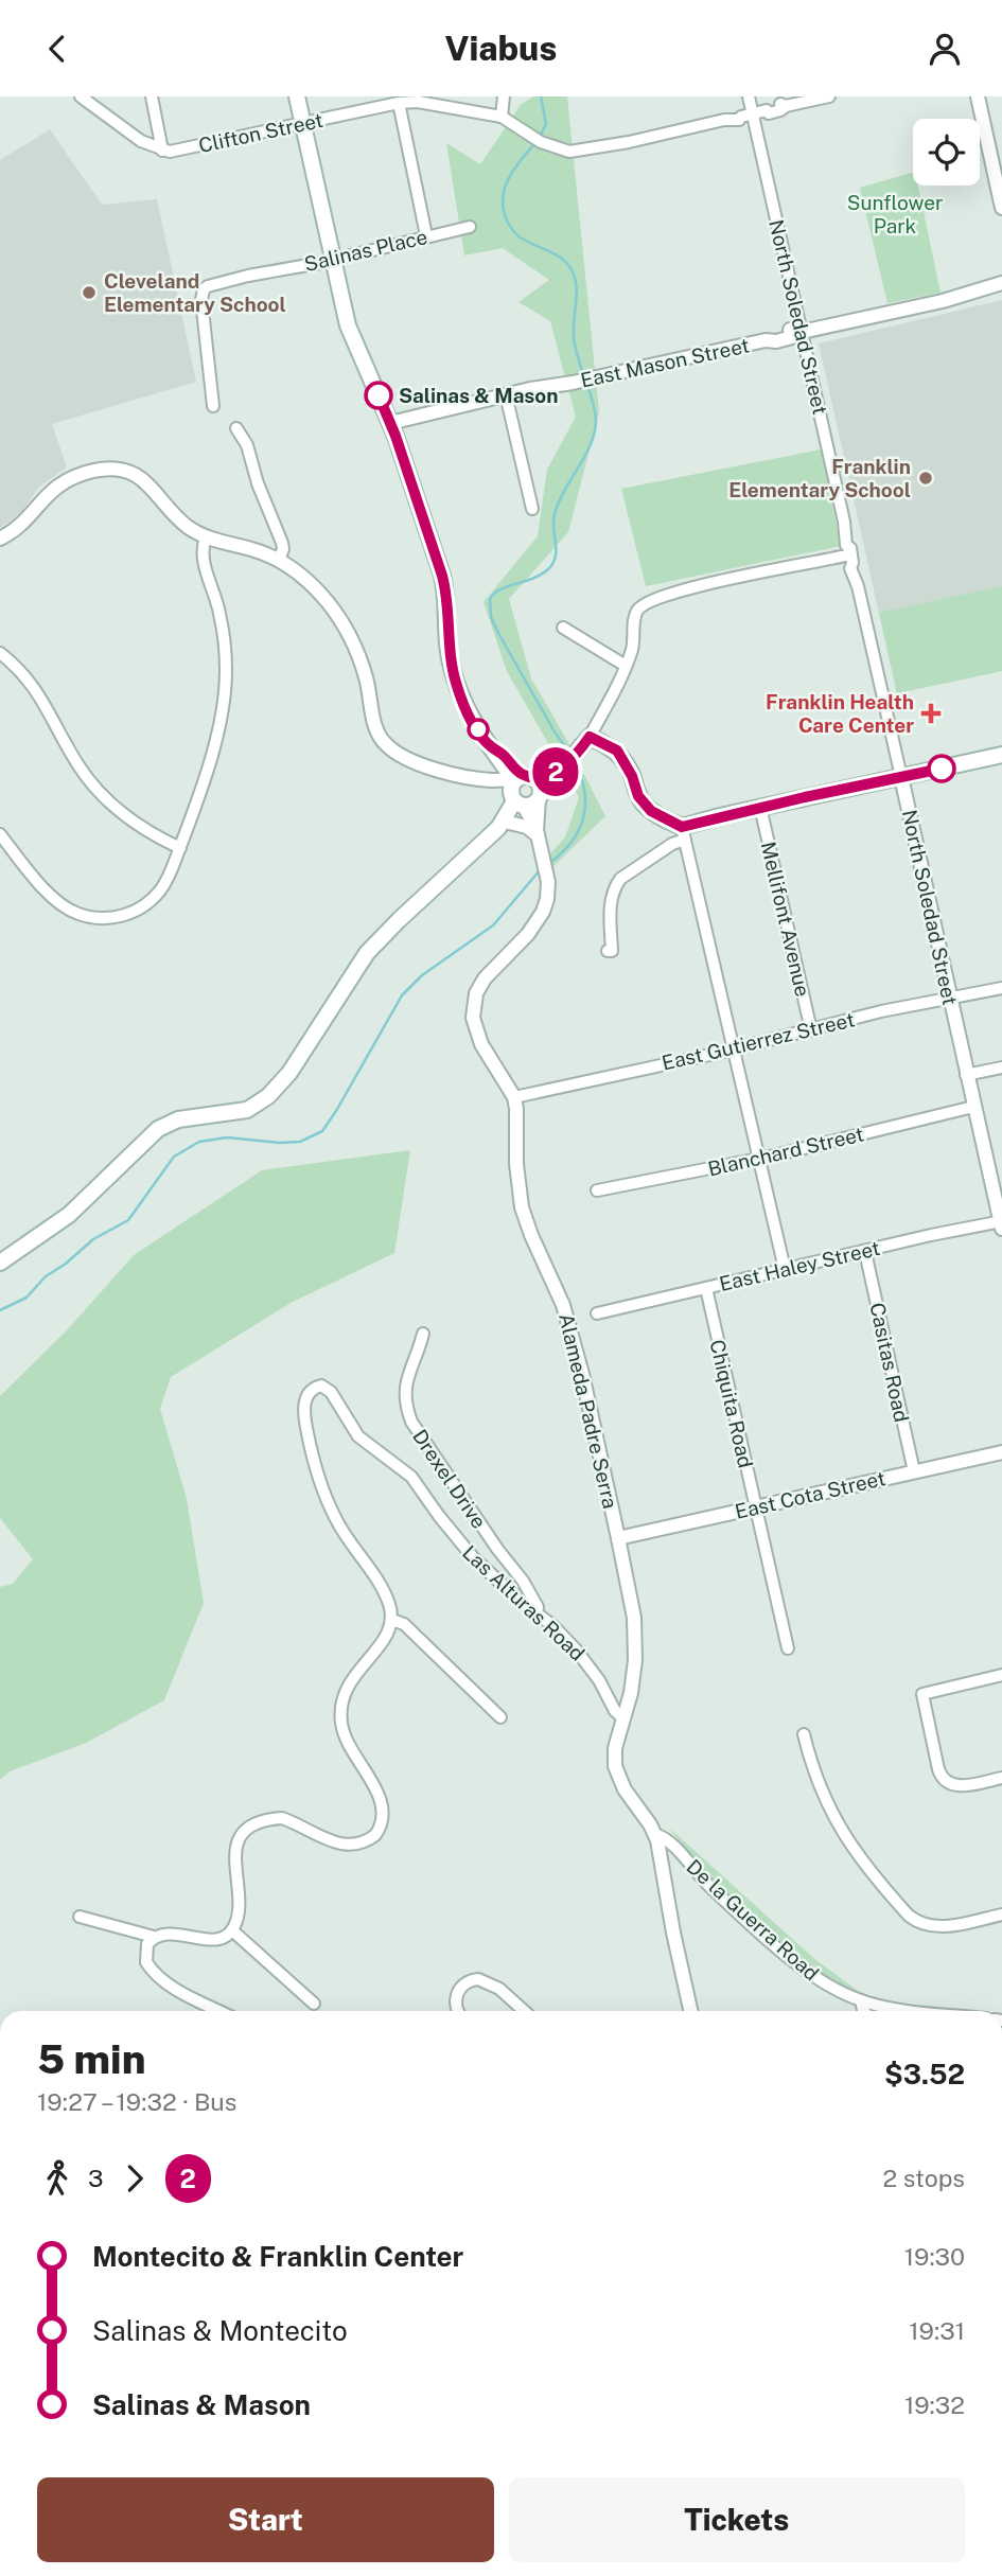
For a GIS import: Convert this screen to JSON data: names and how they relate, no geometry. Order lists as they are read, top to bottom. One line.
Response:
{"streets":{"street":["Clifton Street","Salinas Place","North Soledad Street","East Mason Street","Mellifont Avenue","East Gutierrez Street","Blanchard Street","East Haley Street","Casitas Road","Chiquita Road","Alameda Padre Serra","Drexel Drive","East Cota Street","Las Alturas Road","De la Guerra Road"]},"crossings":[["North Soledad Street","East Mason Street"],["North Soledad Street","East Gutierrez Street"],["North Soledad Street","Blanchard Street"],["North Soledad Street","East Haley Street"],["Mellifont Avenue","East Gutierrez Street"],["East Gutierrez Street","Alameda Padre Serra"],["East Haley Street","Casitas Road"],["East Haley Street","Chiquita Road"],["Casitas Road","East Cota Street"],["Chiquita Road","East Cota Street"],["Alameda Padre Serra","East Cota Street"],["Alameda Padre Serra","Las Alturas Road"],["Alameda Padre Serra","De la Guerra Road"],["Drexel Drive","Las Alturas Road"]],"parks":["Sunflower Park"],"places":{"other":["Cleveland Elementary School","Salinas & Mason","Franklin Elementary School"],"health":["Franklin Health Care Center"]},"lines":["bus line 2"],"page":{"header":"Viabus","on_map":"2","heading":["5 min","19:27 – 19:32 · Bus","$3.52"],"legs":["3","2","2 stops"],"list":[{"name":"Montecito & Franklin Center","value":"19:30"},{"name":"Salinas & Montecito","value":"19:31"},{"name":"Salinas & Mason","value":"19:32"}],"buttons":["Start","Tickets"]}}
